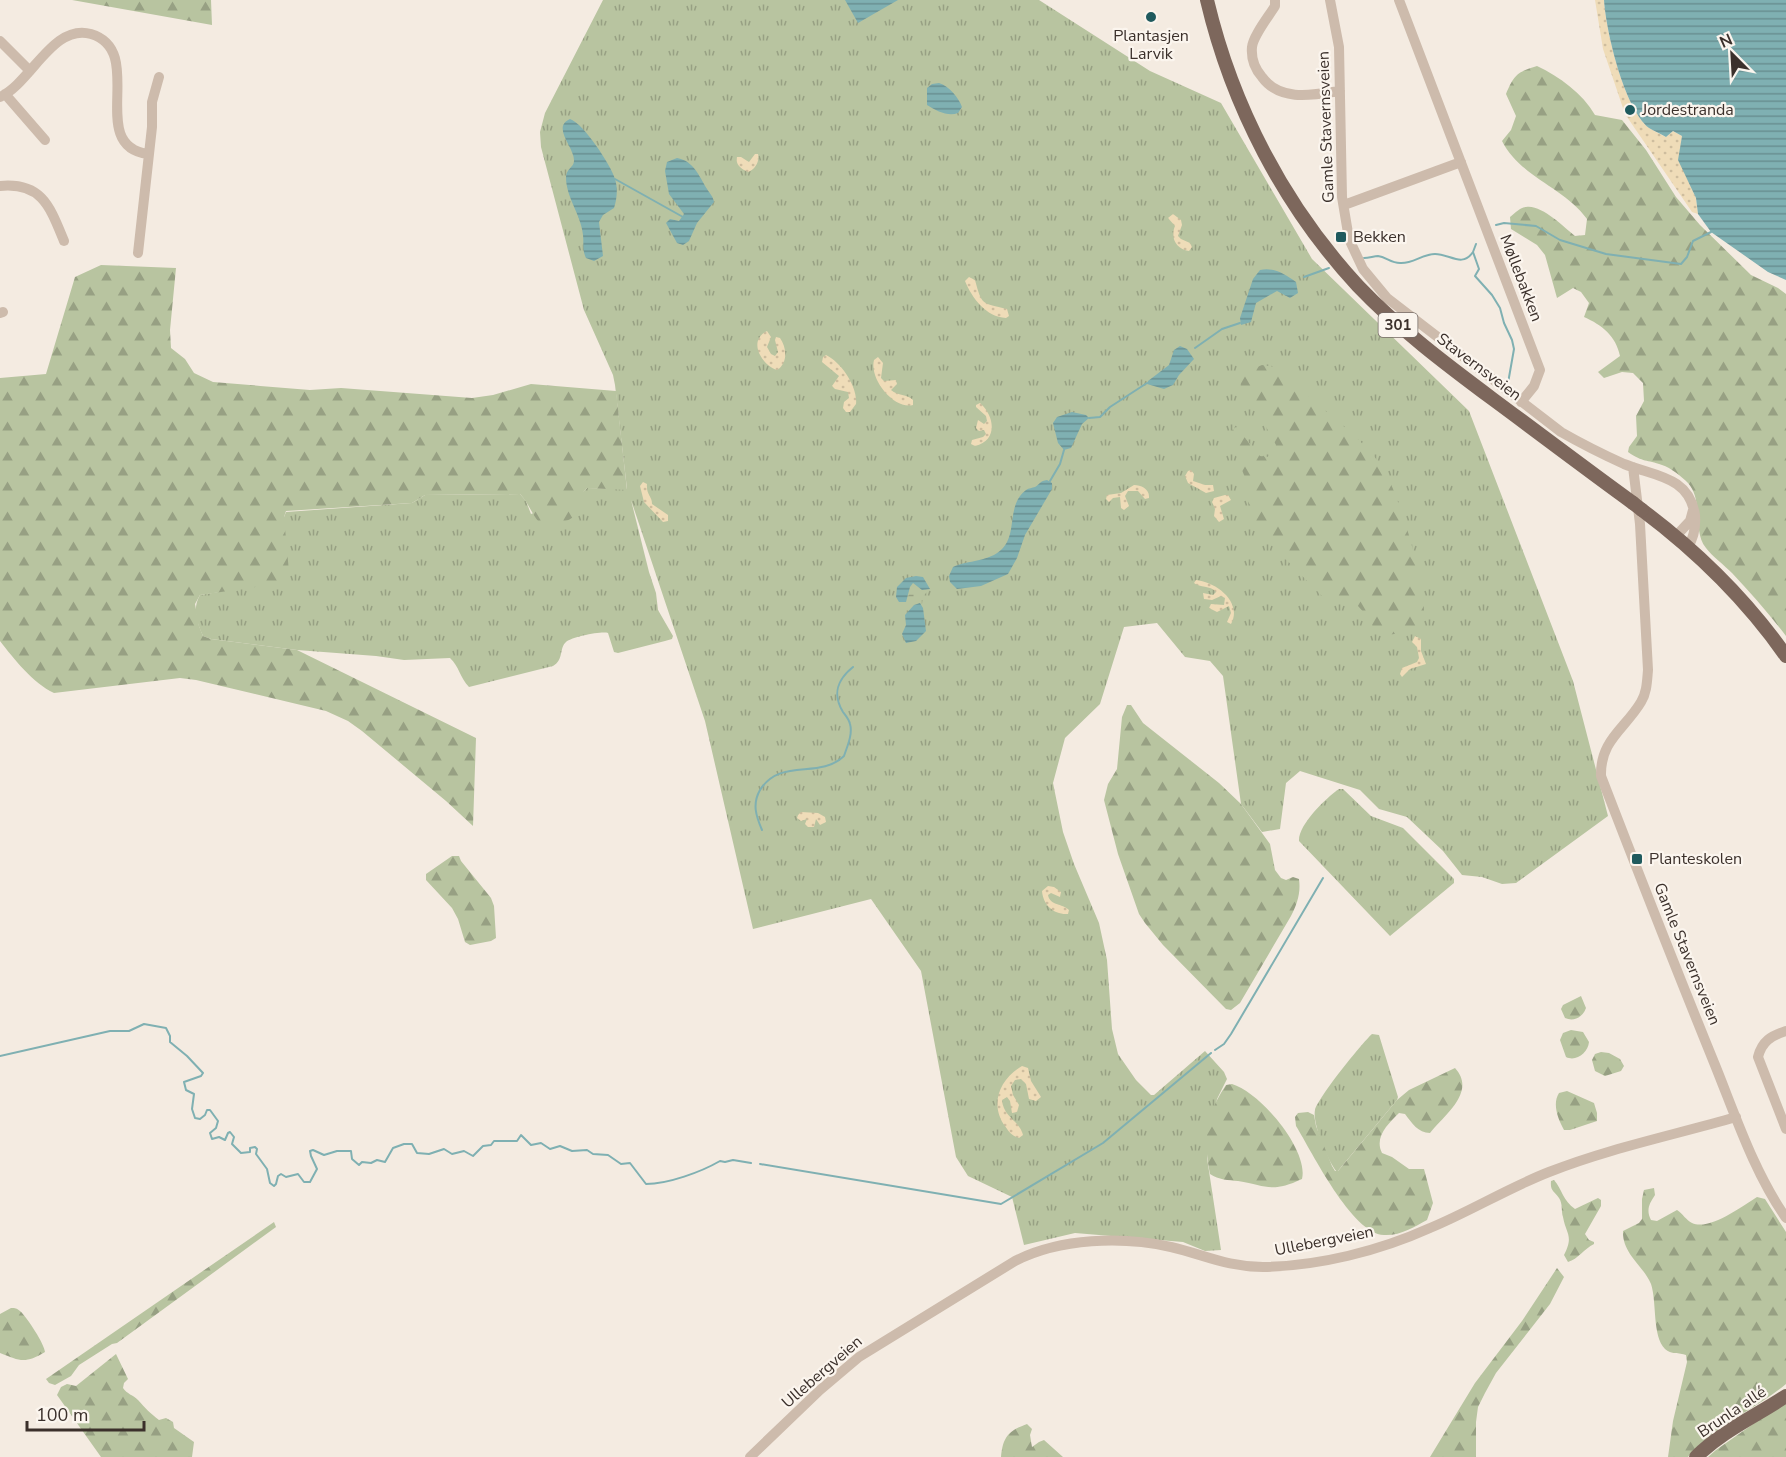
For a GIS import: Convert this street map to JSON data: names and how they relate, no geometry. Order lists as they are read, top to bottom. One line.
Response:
{"streets":{"main road":["301","Stavernsveien","Brunla allé"],"street":["Gamle Stavernsveien","Møllebakken","Ullebergveien"]},"crossings":[["Gamle Stavernsveien","Møllebakken"],["Gamle Stavernsveien","Stavernsveien"],["Gamle Stavernsveien","Ullebergveien"]],"places":{"other":["Plantasjen Larvik","Jordestranda"],"transit":["Bekken","Planteskolen"]},"scale_bar":"100 m","north":"top left"}
